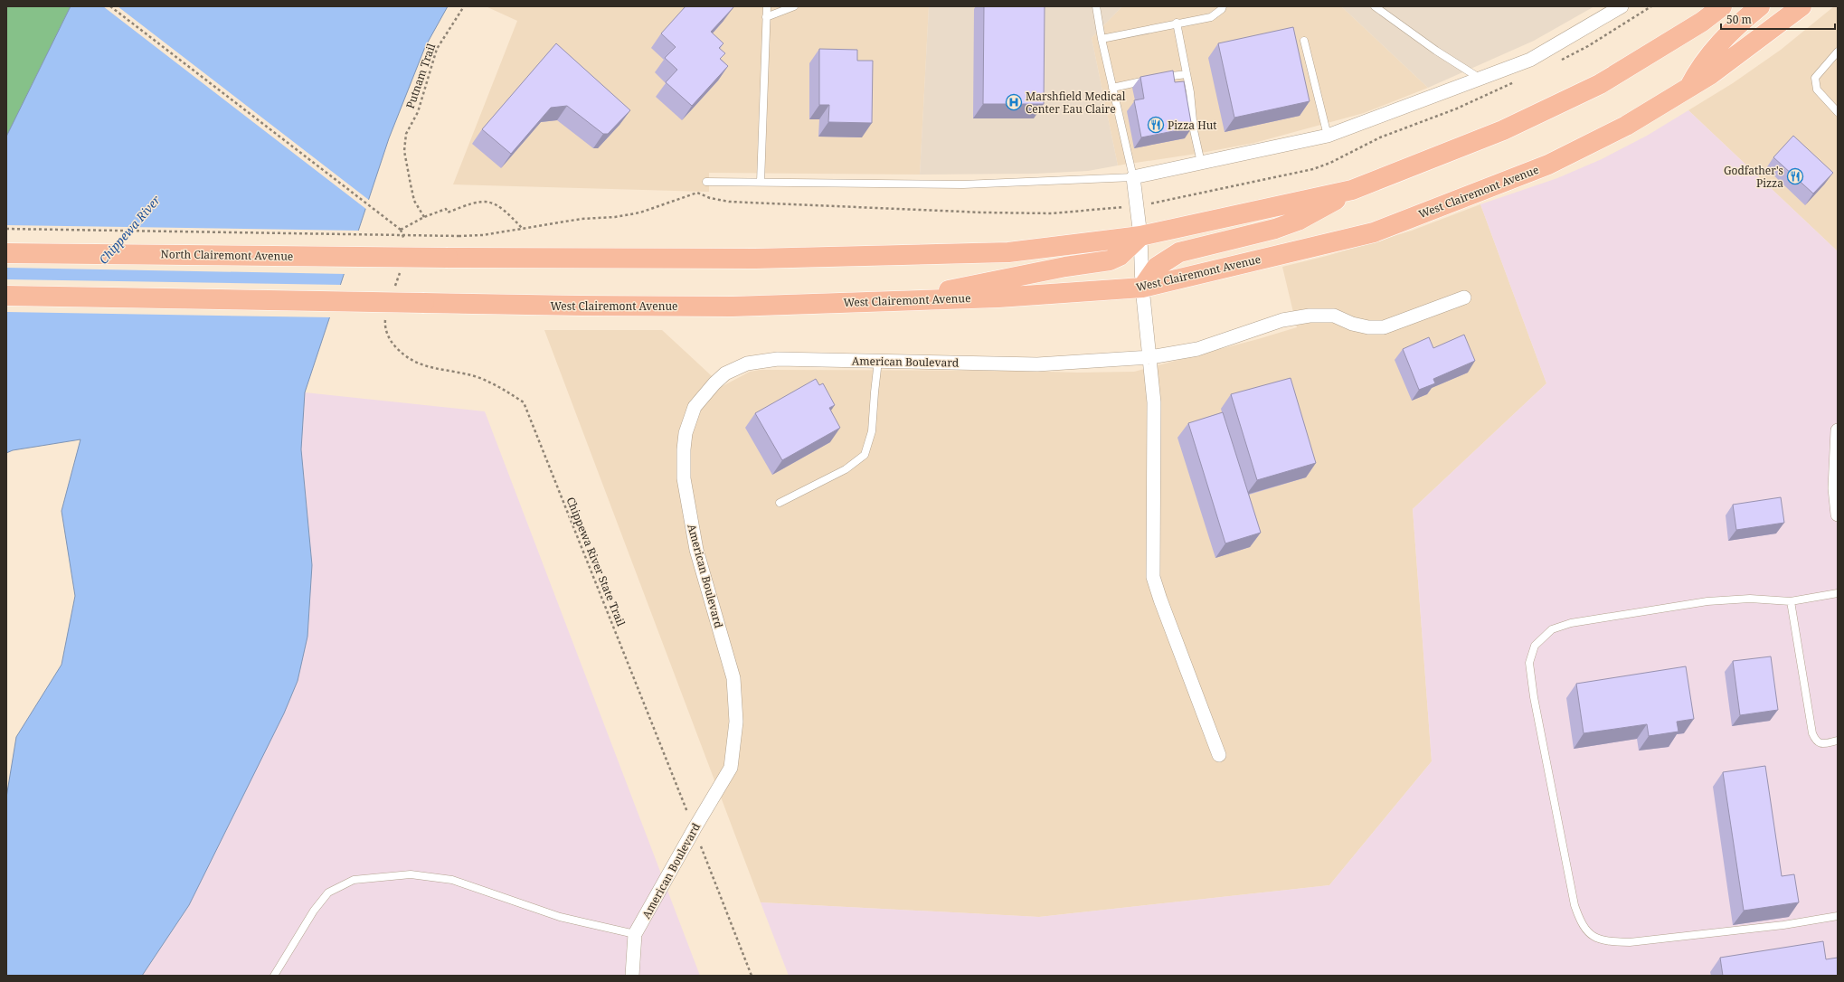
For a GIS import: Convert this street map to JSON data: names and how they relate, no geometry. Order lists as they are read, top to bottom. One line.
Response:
{"streets":{"main road":["West Clairemont Avenue","North Clairemont Avenue"],"street":["American Boulevard"],"path":["Putnam Trail","Chippewa River State Trail"]},"crossings":[["American Boulevard","Chippewa River State Trail"]],"water":["Chippewa River"],"places":{"hospital":["Marshfield Medical Center Eau Claire"],"restaurant":["Pizza Hut","Godfather's Pizza"]},"scale_bar":"50 m"}
